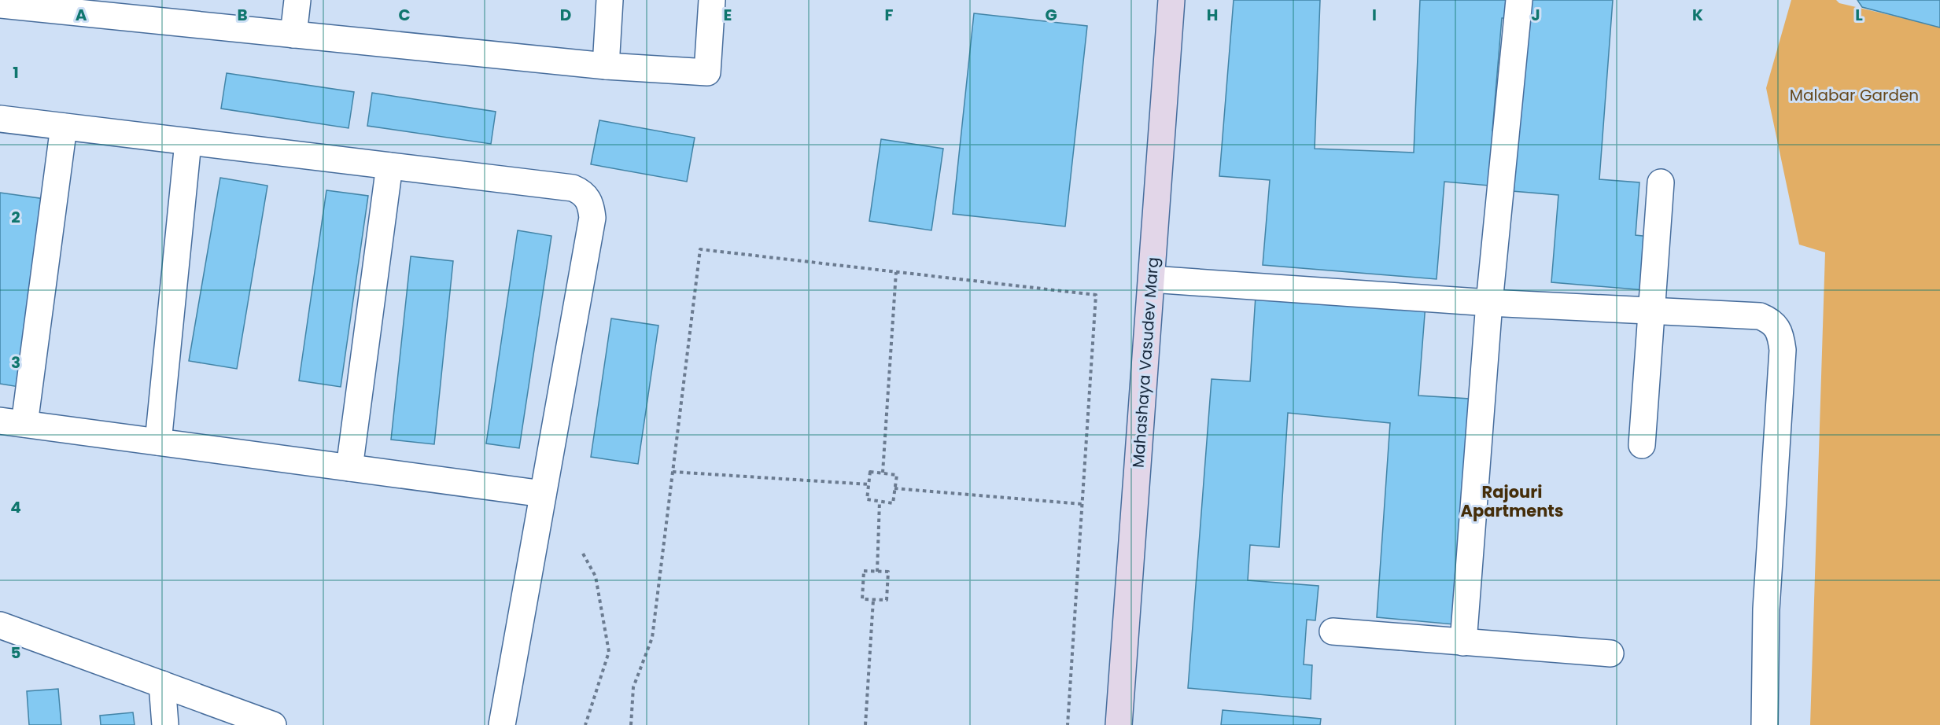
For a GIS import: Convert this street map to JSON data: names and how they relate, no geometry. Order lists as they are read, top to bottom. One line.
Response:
{"streets":{"street":["Mahashaya Vasudev Marg"]},"districts":["Rajouri Apartments"],"parks":["Malabar Garden"],"grid":{"columns":["A","B","C","D","E","F","G","H","I","J","K","L"],"rows":["1","2","3","4","5"]}}
